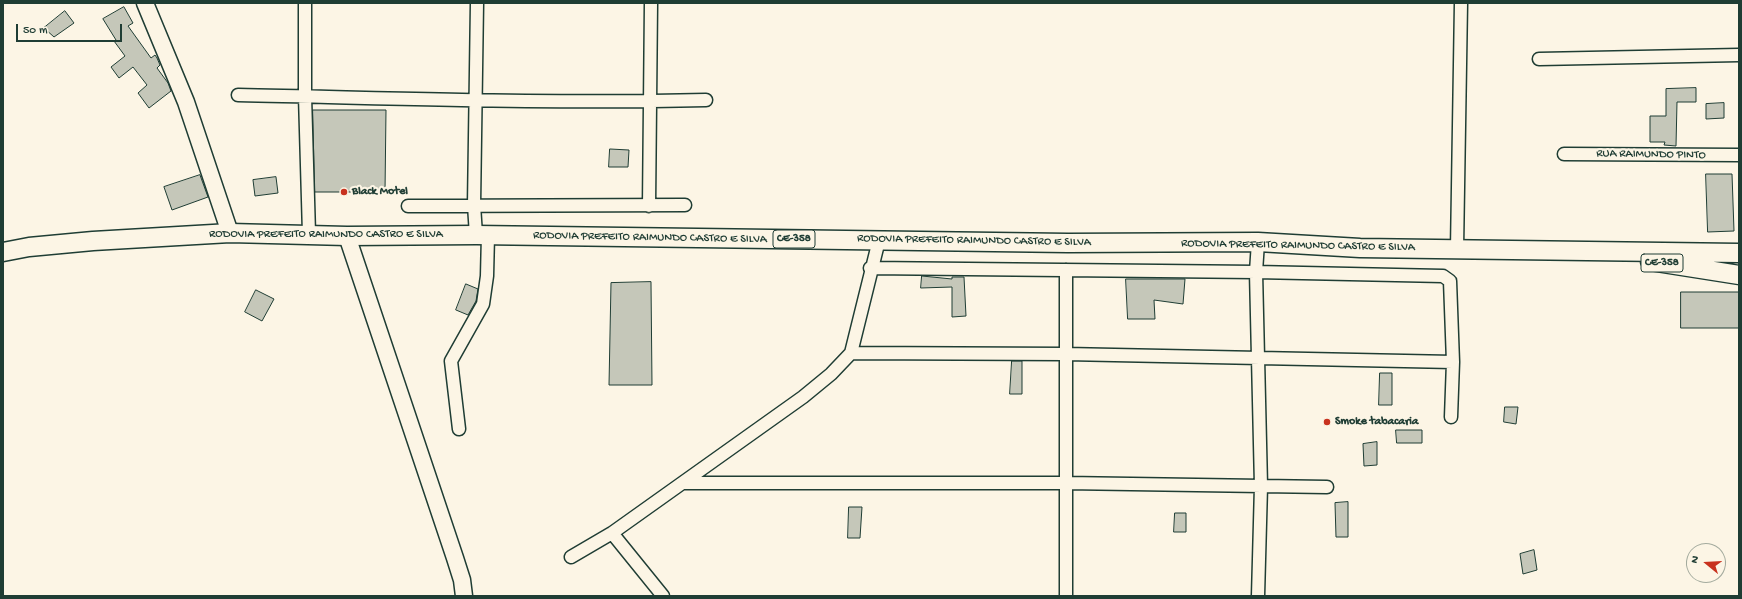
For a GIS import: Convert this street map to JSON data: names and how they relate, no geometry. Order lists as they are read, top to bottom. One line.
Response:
{"streets":{"main road":["RODOVIA PREFEITO RAIMUNDO CASTRO E SILVA","CE-358"],"street":["RUA RAIMUNDO PINTO"]},"crossings":[["RODOVIA PREFEITO RAIMUNDO CASTRO E SILVA","CE-358"]],"places":["Black Motel","Smoke tabacaria"],"scale_bar":"50 m","north":"left"}
